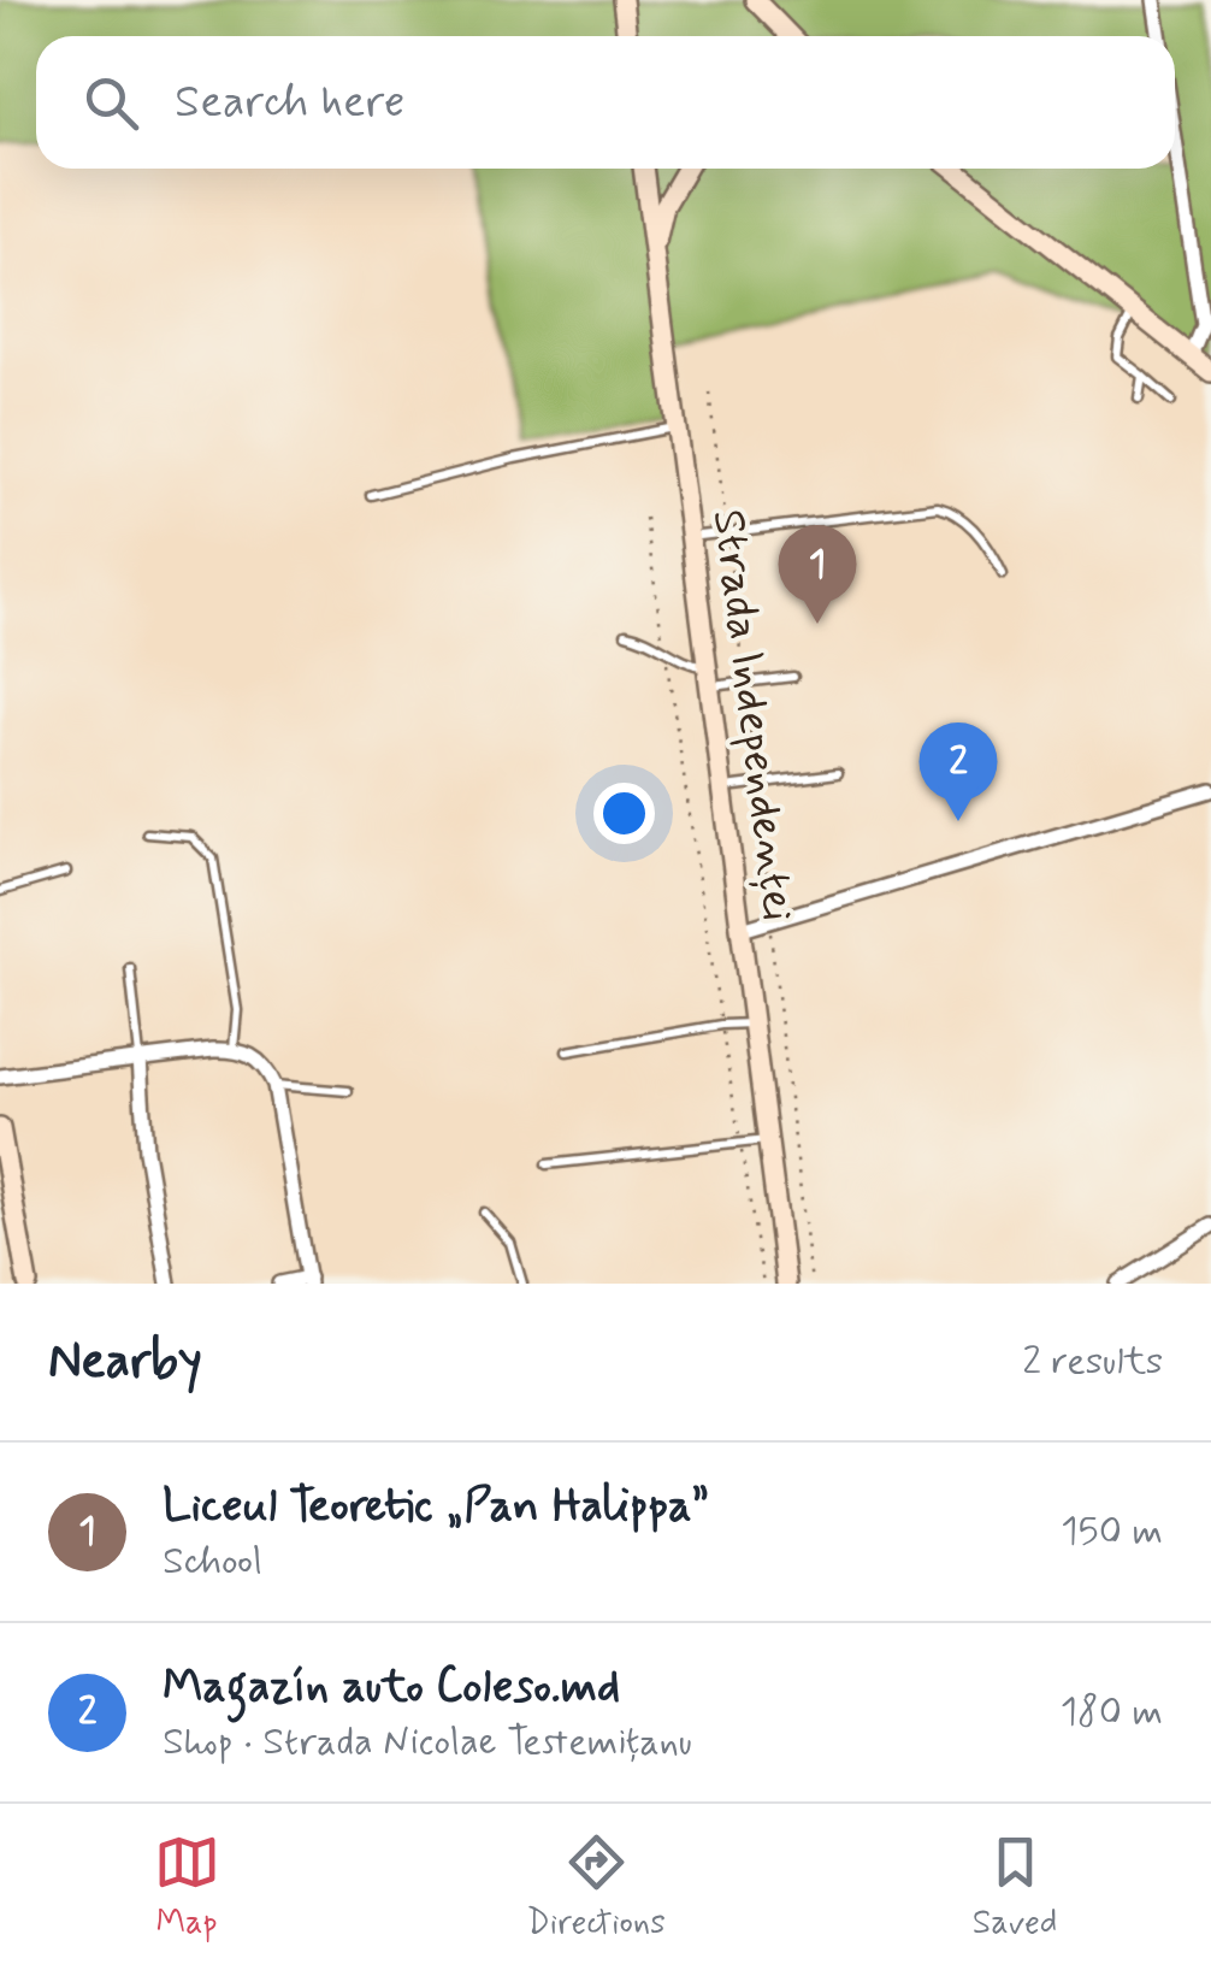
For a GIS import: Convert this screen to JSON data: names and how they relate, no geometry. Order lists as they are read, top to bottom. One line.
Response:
{"streets":{"main road":["Strada Independenței"]},"page":{"search":"Search here","pins":["1","2"],"heading":["Nearby","2 results"],"list":[{"mark":"1","name":"Liceul Teoretic „Pan Halippa”","note":"School","value":"150 m"},{"mark":"2","name":"Magazín auto Coleso.md","note":"Shop · Strada Nicolae Testemițanu","value":"180 m"}],"nav":["Map","Directions","Saved"]}}
